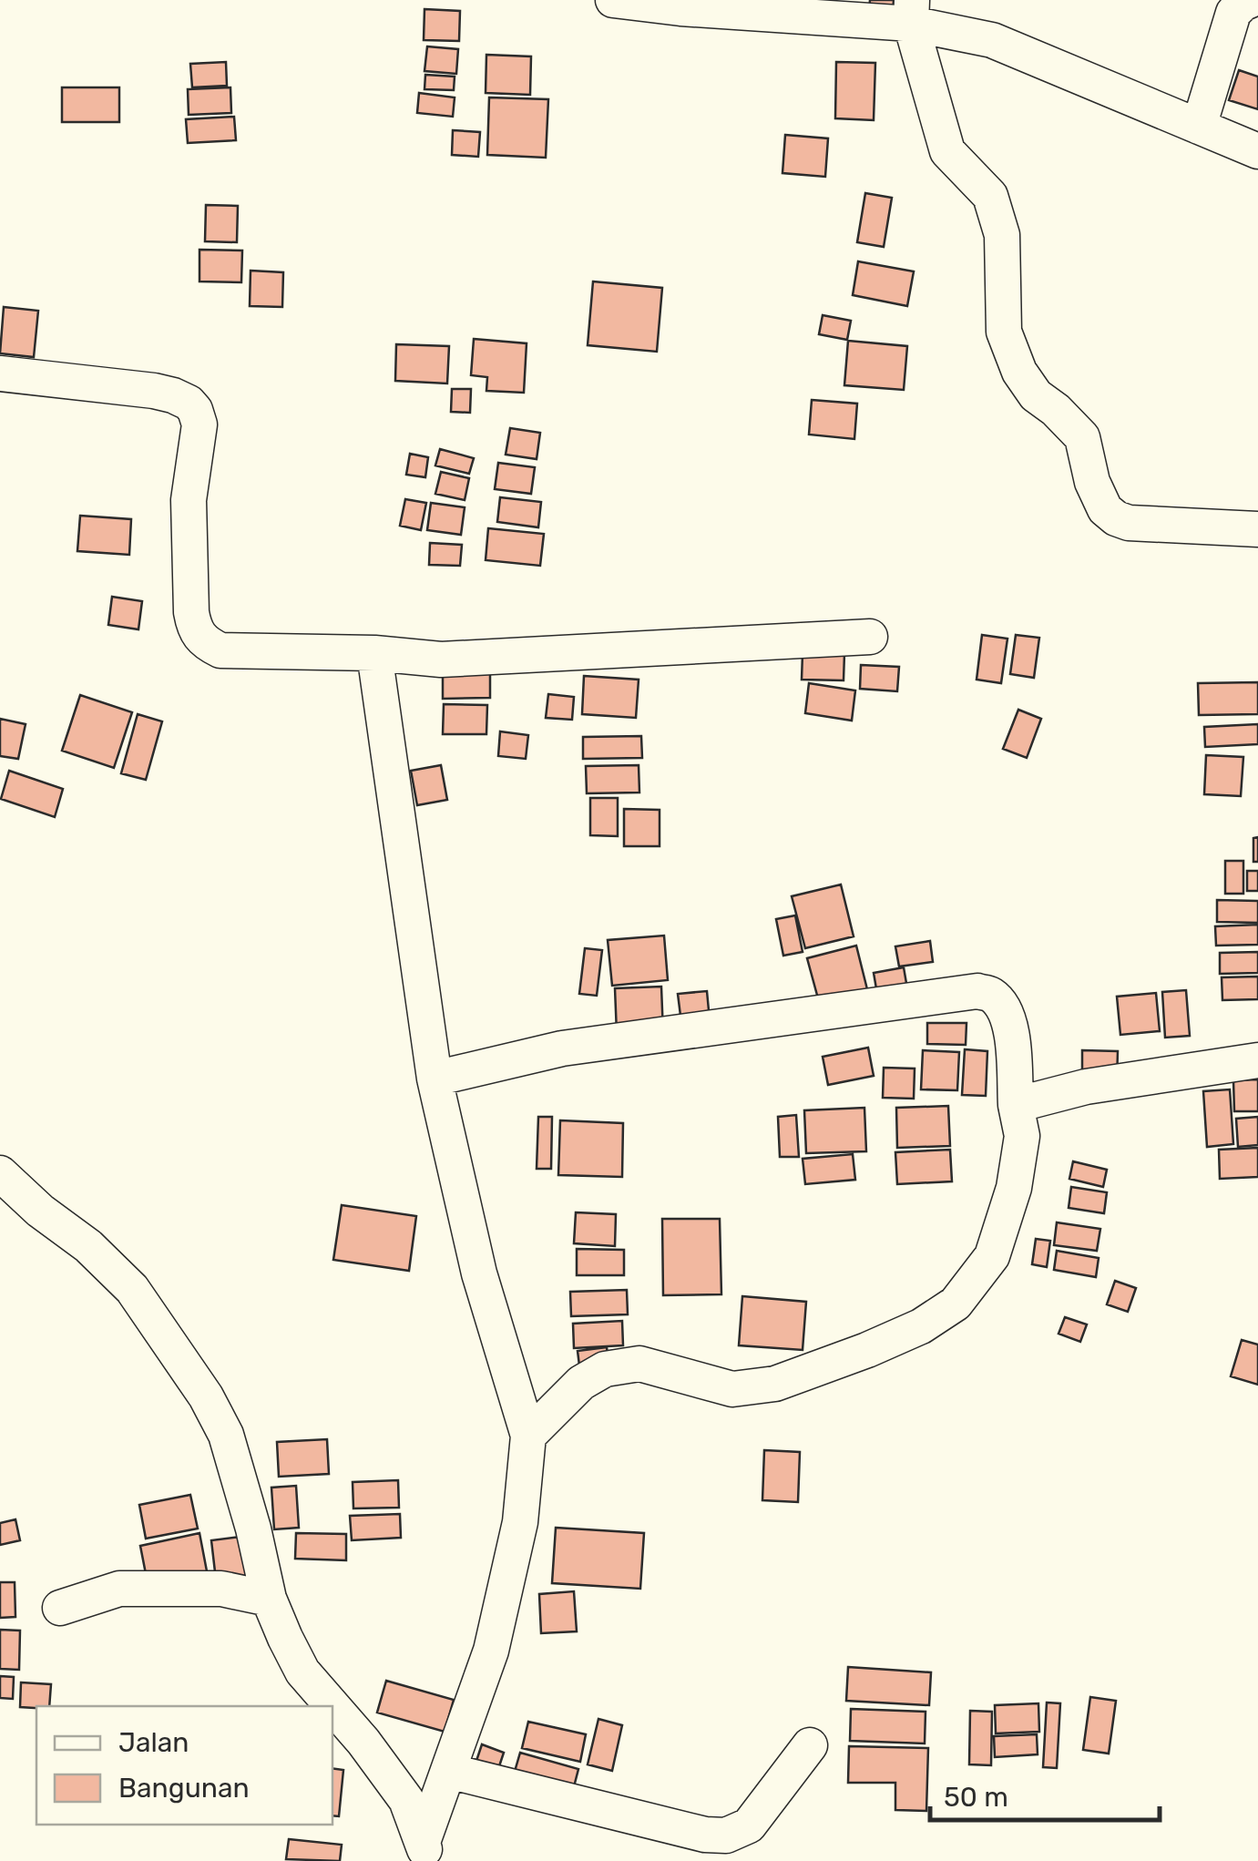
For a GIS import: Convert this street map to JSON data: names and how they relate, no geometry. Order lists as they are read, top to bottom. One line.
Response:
{"legend":["Jalan","Bangunan"],"scale_bar":"50 m"}
